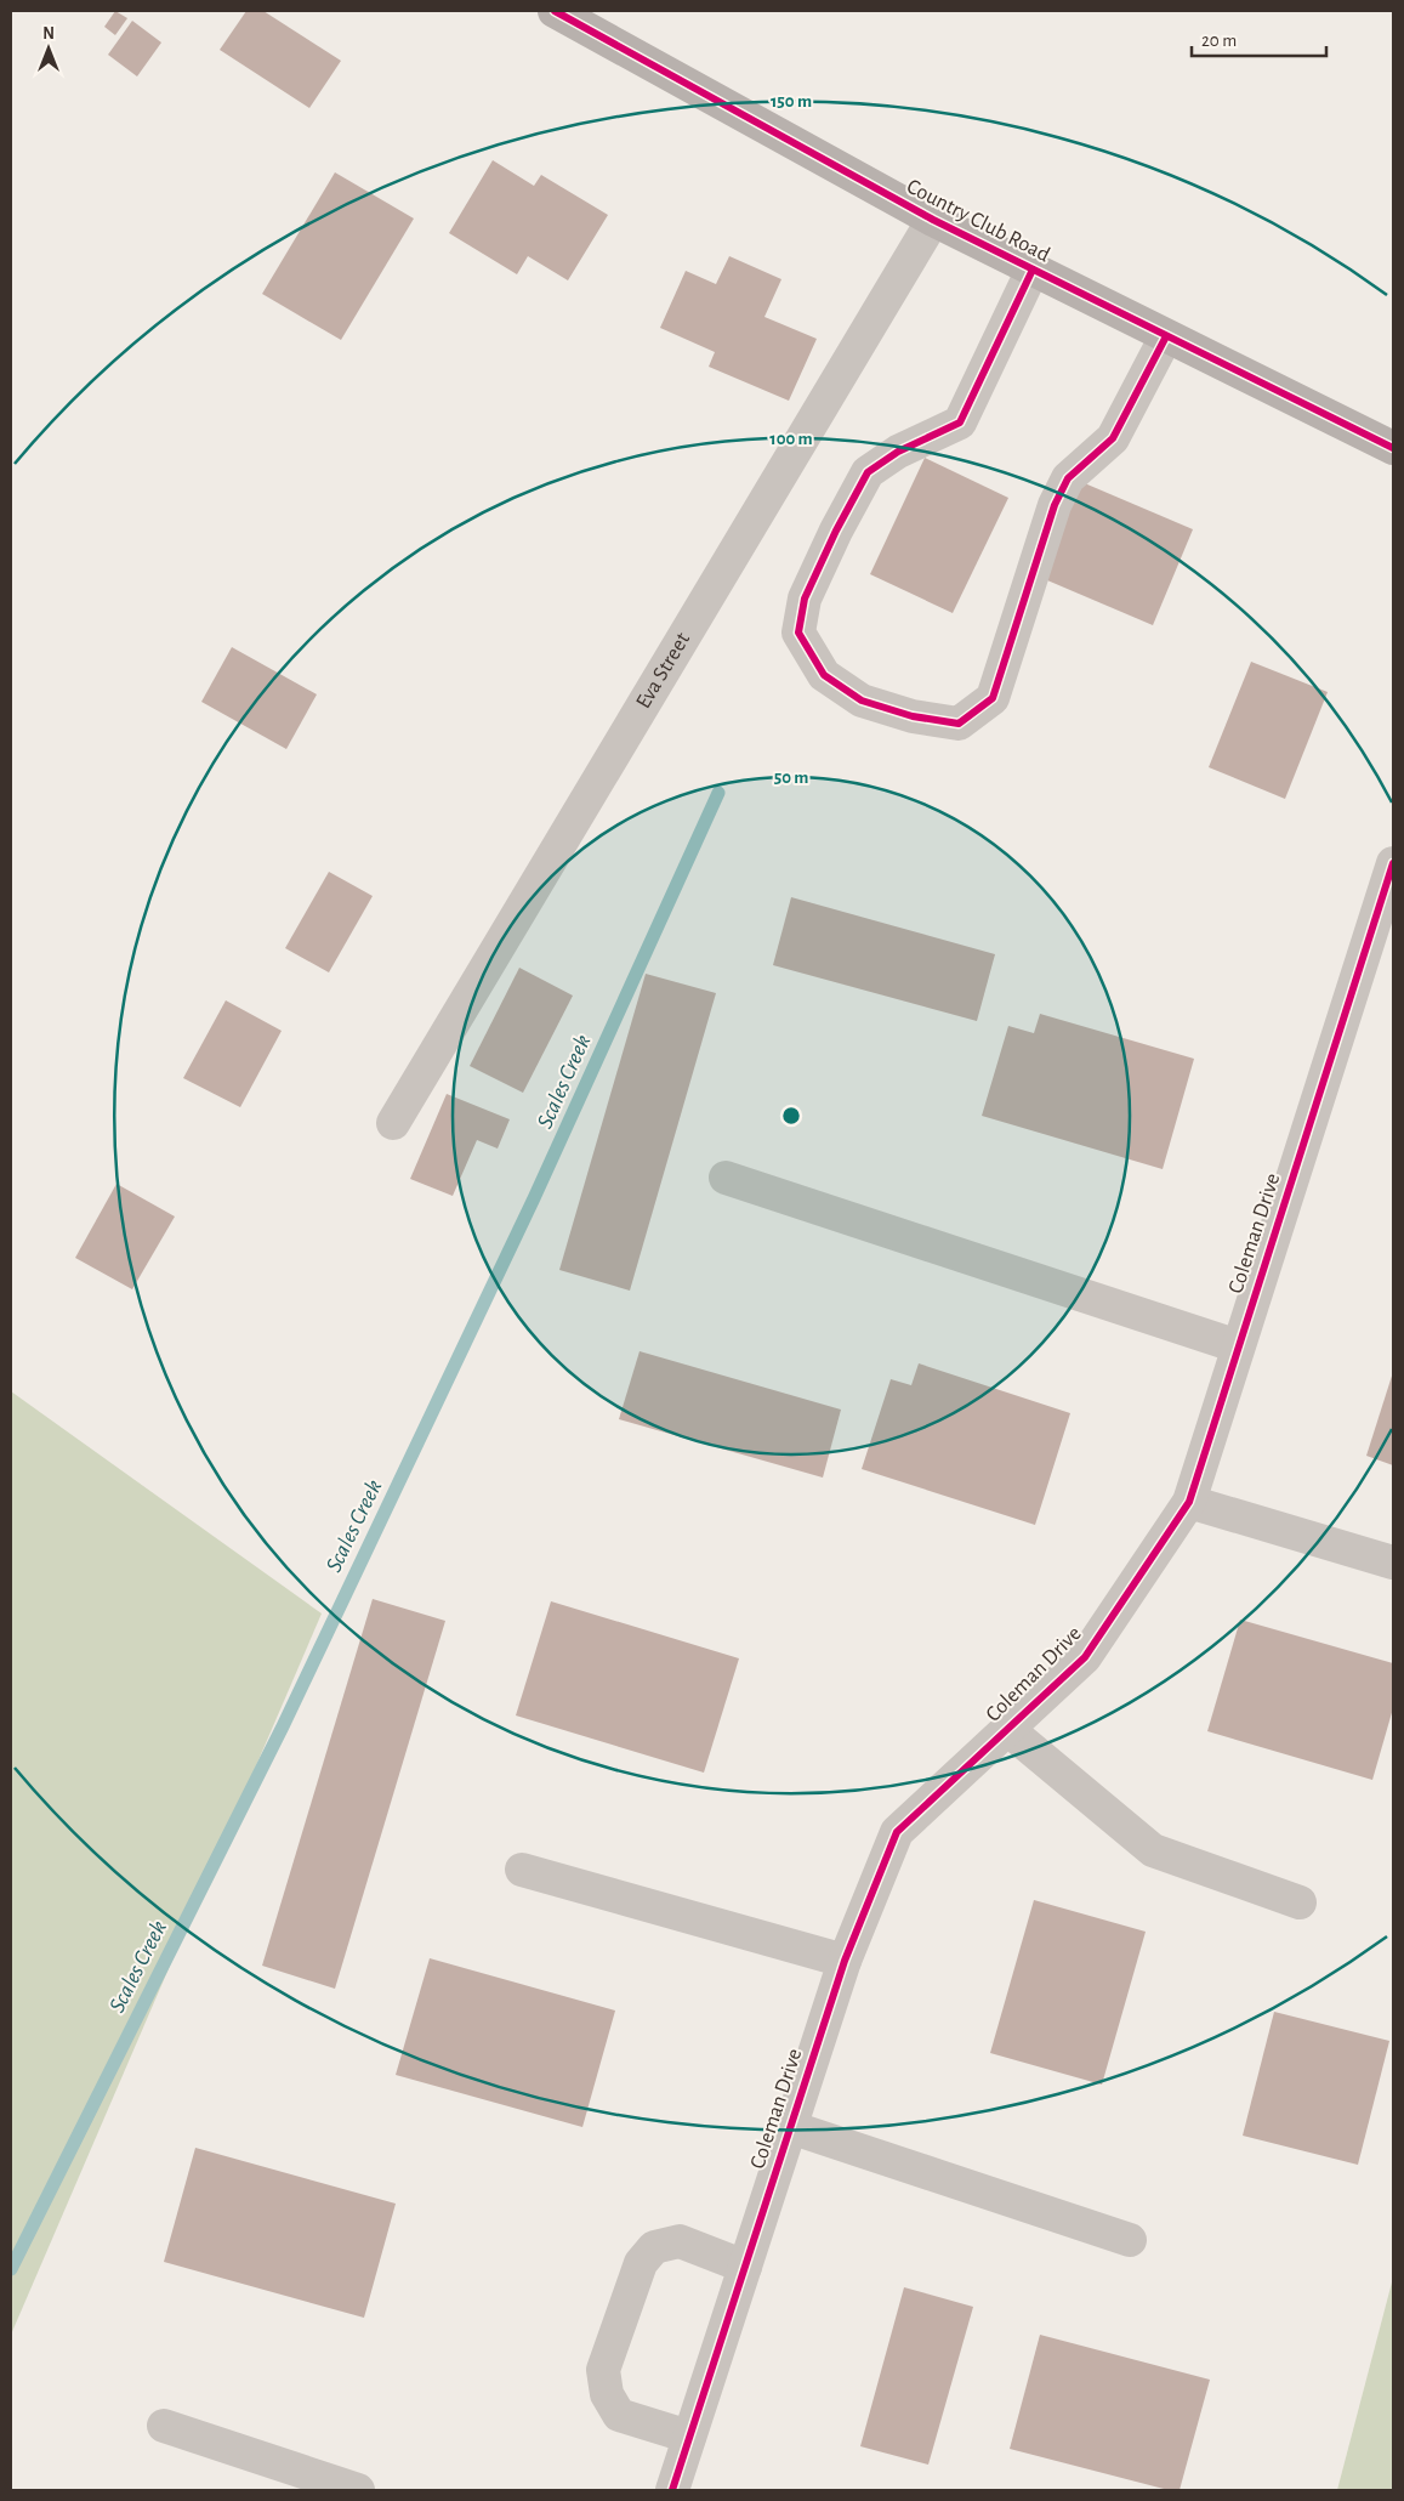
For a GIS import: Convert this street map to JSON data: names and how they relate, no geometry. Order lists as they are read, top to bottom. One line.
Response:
{"streets":{"main road":["Country Club Road"],"street":["Eva Street","Coleman Drive"]},"crossings":[["Country Club Road","Eva Street"]],"water":["Scales Creek"],"scale_bar":"20 m","north":"top","rings":["150 m","100 m","50 m"]}
